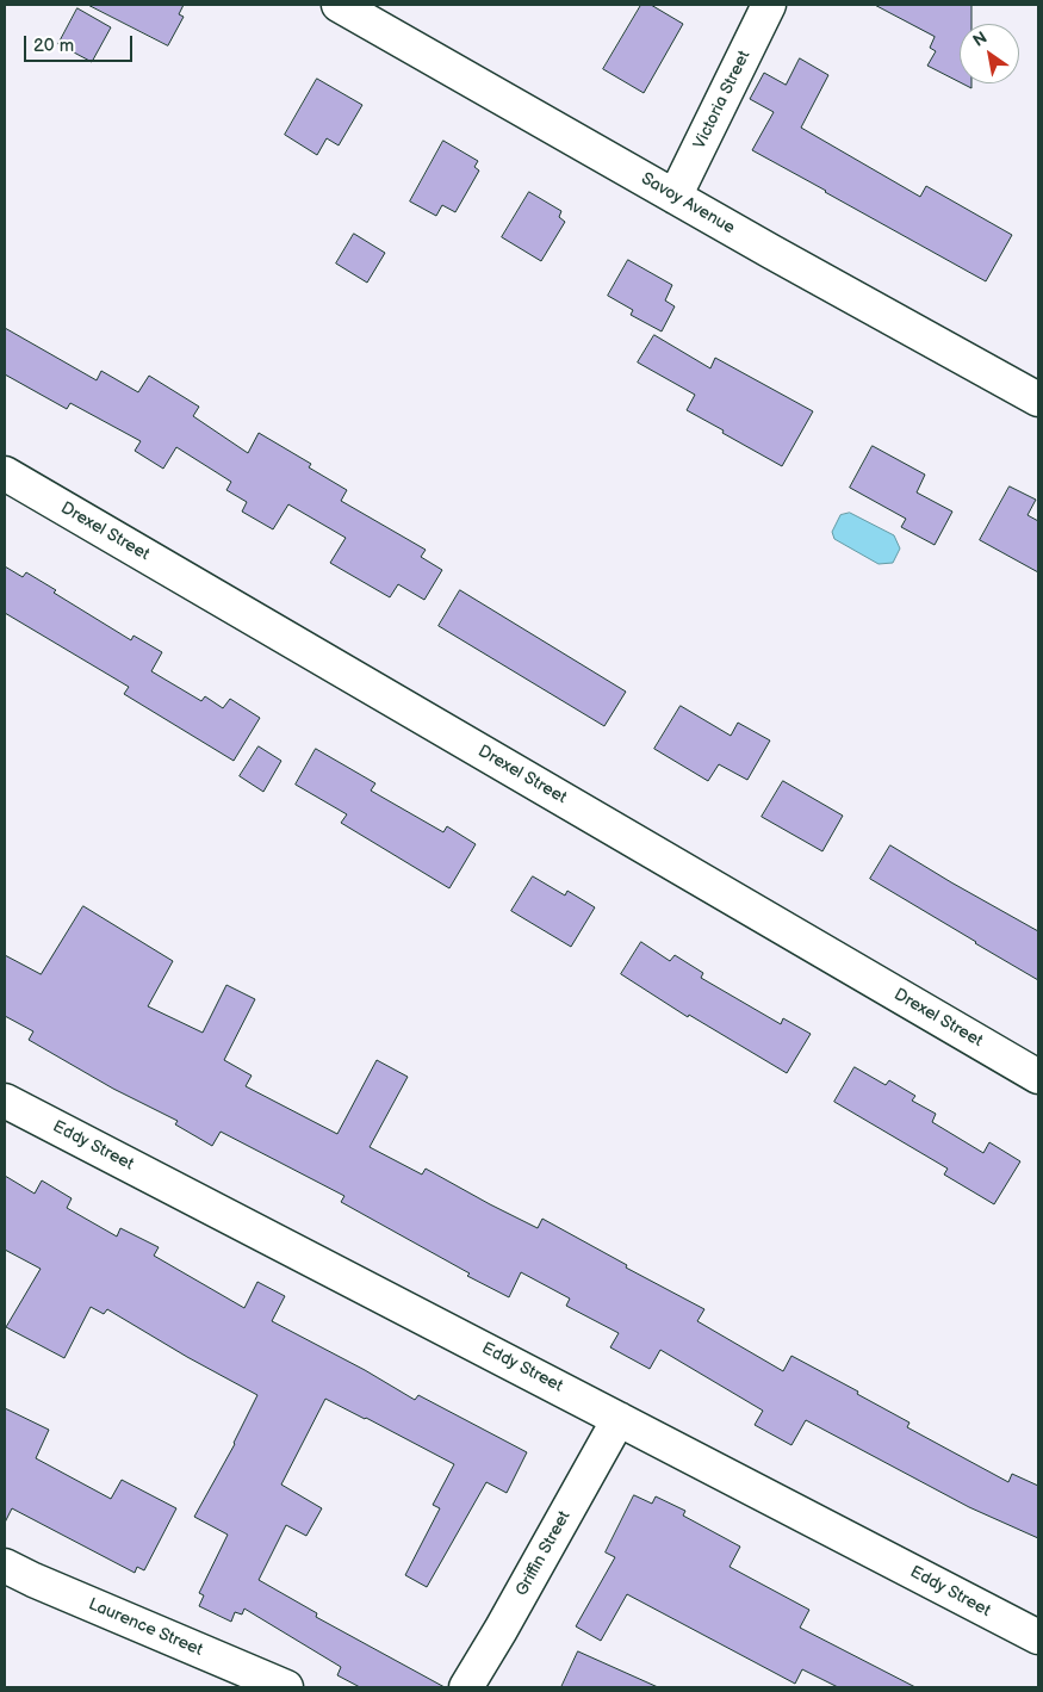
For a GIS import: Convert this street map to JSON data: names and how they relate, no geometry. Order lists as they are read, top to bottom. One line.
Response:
{"streets":{"street":["Victoria Street","Savoy Avenue","Drexel Street","Eddy Street","Griffin Street","Laurence Street"]},"crossings":[["Victoria Street","Savoy Avenue"],["Eddy Street","Griffin Street"]],"scale_bar":"20 m","north":"top left"}
